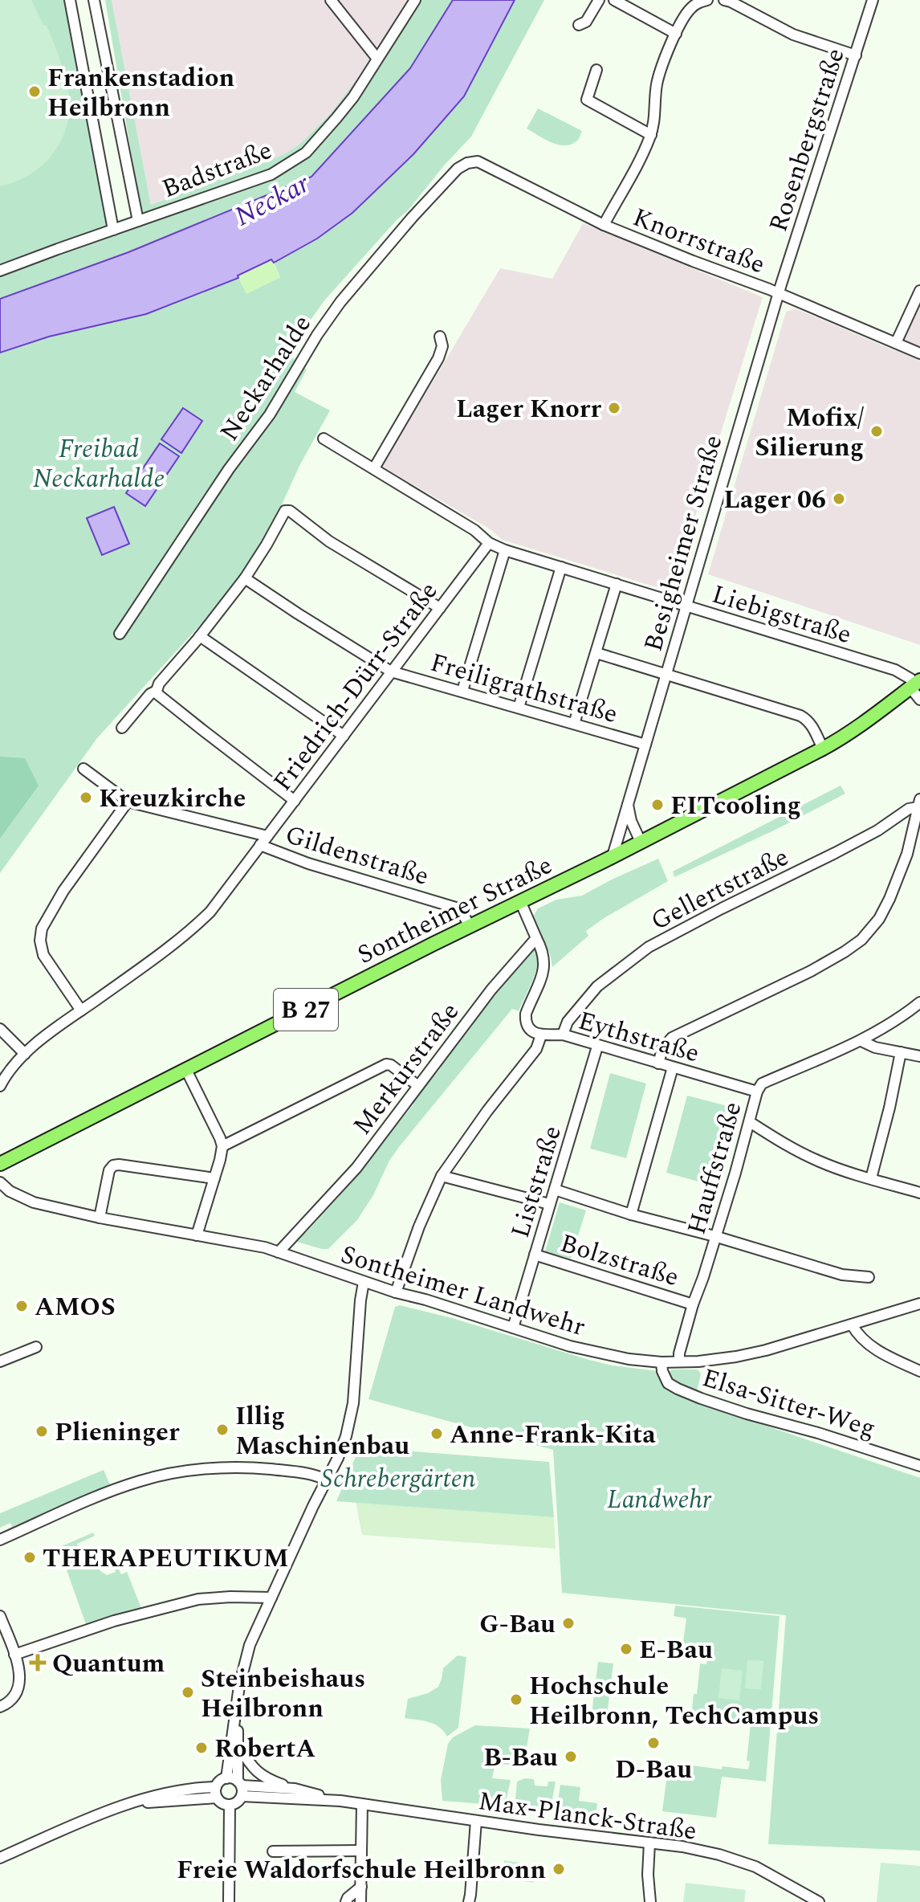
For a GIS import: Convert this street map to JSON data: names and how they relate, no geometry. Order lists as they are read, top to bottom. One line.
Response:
{"streets":{"main road":["Sontheimer Straße","B 27"],"street":["Rosenbergstraße","Badstraße","Knorrstraße","Neckarhalde","Besigheimer Straße","Liebigstraße","Friedrich-Dürr-Straße","Freiligrathstraße","Gildenstraße","Gellertstraße","Eythstraße","Merkurstraße","Hauffstraße","Liststraße","Bolzstraße","Sontheimer Landwehr","Elsa-Sitter-Weg","Max-Planck-Straße"]},"crossings":[["Rosenbergstraße","Knorrstraße"],["Rosenbergstraße","Besigheimer Straße"],["Knorrstraße","Neckarhalde"],["Knorrstraße","Besigheimer Straße"],["Besigheimer Straße","Liebigstraße"],["Besigheimer Straße","Freiligrathstraße"],["Besigheimer Straße","Sontheimer Straße"],["Liebigstraße","Friedrich-Dürr-Straße"],["Liebigstraße","Sontheimer Straße"],["Friedrich-Dürr-Straße","Freiligrathstraße"],["Friedrich-Dürr-Straße","Gildenstraße"],["Gildenstraße","Sontheimer Straße"],["Gellertstraße","Eythstraße"],["Eythstraße","Merkurstraße"],["Eythstraße","Hauffstraße"],["Eythstraße","Liststraße"],["Merkurstraße","Sontheimer Landwehr"],["Hauffstraße","Bolzstraße"],["Hauffstraße","Sontheimer Landwehr"],["Liststraße","Bolzstraße"],["Liststraße","Sontheimer Landwehr"],["Sontheimer Landwehr","Elsa-Sitter-Weg"]],"water":["Neckar"],"parks":["Freibad Neckarhalde","Schrebergärten","Landwehr"],"places":{"other":["Frankenstadion Heilbronn","Lager Knorr","Mofix/ Silierung","Lager 06","Kreuzkirche","FITcooling","AMOS","Illig Maschinenbau","Plieninger","Anne-Frank-Kita","THERAPEUTIKUM","G-Bau","E-Bau","Steinbeishaus Heilbronn","Hochschule Heilbronn, TechCampus","D-Bau","RobertA","B-Bau","Freie Waldorfschule Heilbronn"],"health":["Quantum"]}}
